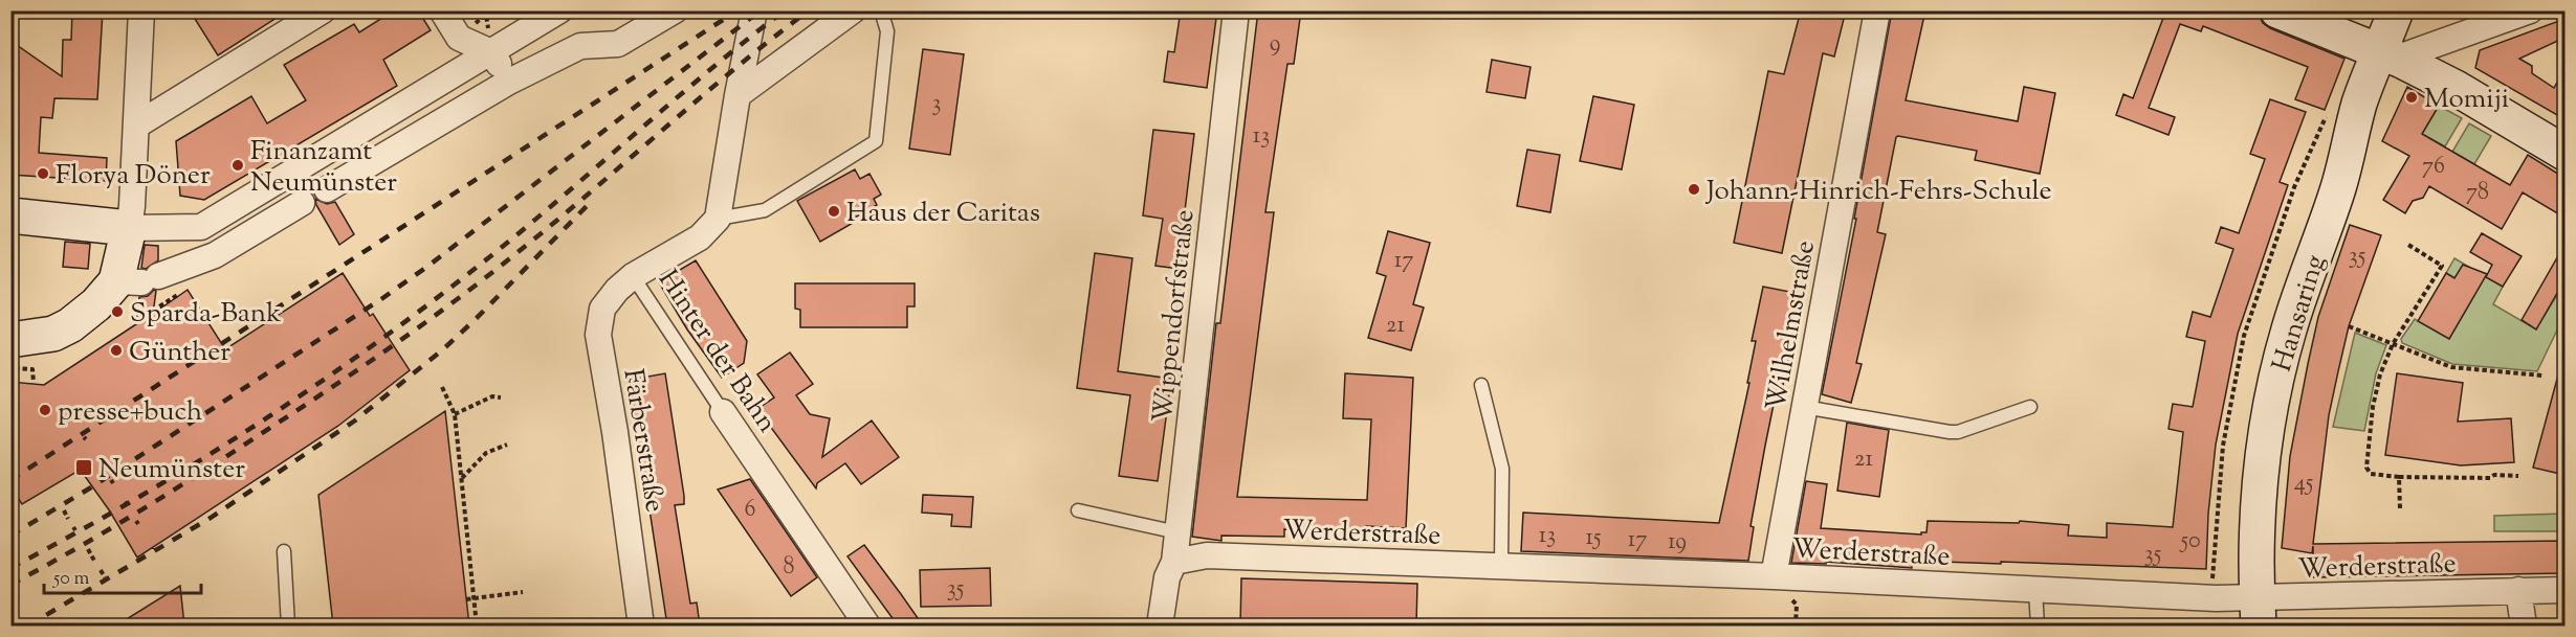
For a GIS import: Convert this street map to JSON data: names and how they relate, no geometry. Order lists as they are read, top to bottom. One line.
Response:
{"streets":{"street":["Hansaring","Wippendorfstraße","Wilhelmstraße","Hinter der Bahn","Färberstraße","Werderstraße"]},"crossings":[["Hansaring","Werderstraße"],["Wippendorfstraße","Werderstraße"],["Wilhelmstraße","Werderstraße"],["Hinter der Bahn","Färberstraße"]],"places":{"other":["Momiji","Finanzamt Neumünster","Florya Döner","Johann-Hinrich-Fehrs-Schule","Haus der Caritas","Sparda-Bank","Günther","presse+buch"],"transit":["Neumünster"]},"house_numbers":["9","3","13","76","78","35","17","21","21","45","6","13","15","17","50","19","35","8","35"],"scale_bar":"50 m"}
